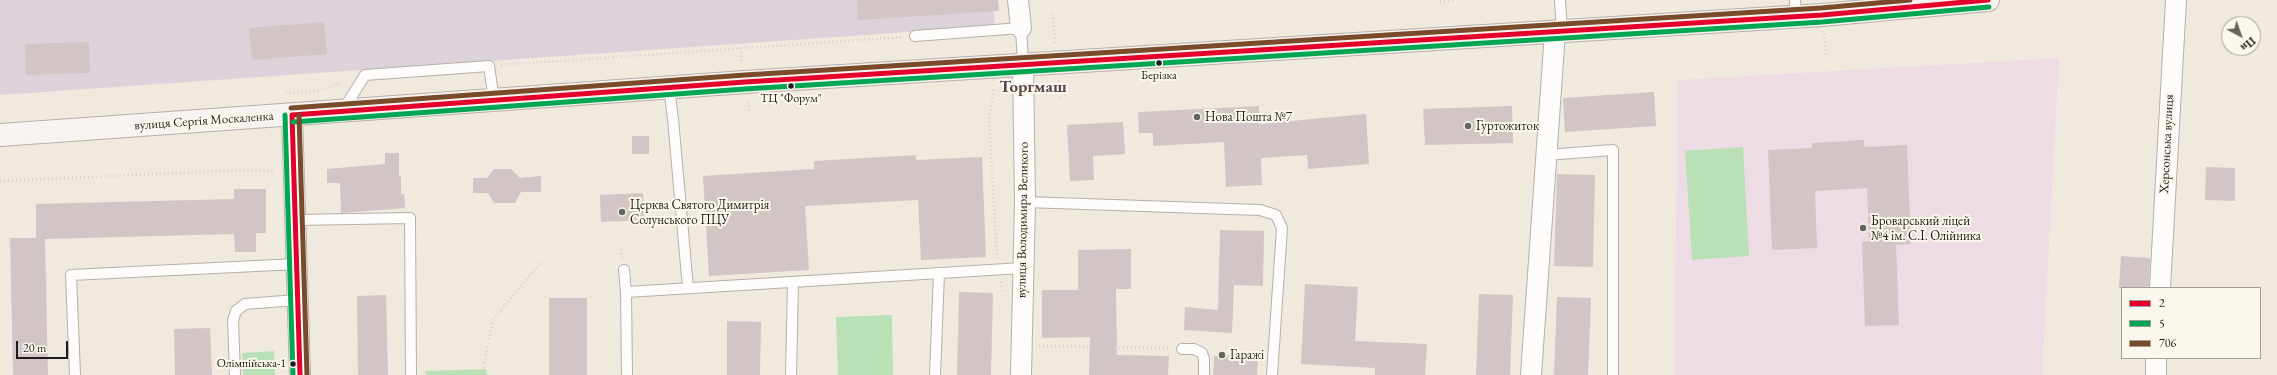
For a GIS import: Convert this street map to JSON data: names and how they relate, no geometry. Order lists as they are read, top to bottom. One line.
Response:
{"streets":{"main road":["вулиця Сергія Москаленка"],"street":["Херсонська вулиця","вулиця Володимира Великого"]},"crossings":[["вулиця Сергія Москаленка","вулиця Володимира Великого"]],"districts":["Торгмаш"],"places":["Берізка","ТЦ \"Форум\"","Нова Пошта №7","Гуртожиток","Церква Святого Димитрія Солунського ПЦУ","Броварський ліцей №4 ім. С.І. Олійника","Гаражі","Олімпійська-1"],"lines":["transit line 2","transit line 706","transit line 5"],"legend":["2","5","706"],"scale_bar":"20 m","north":"bottom right"}
